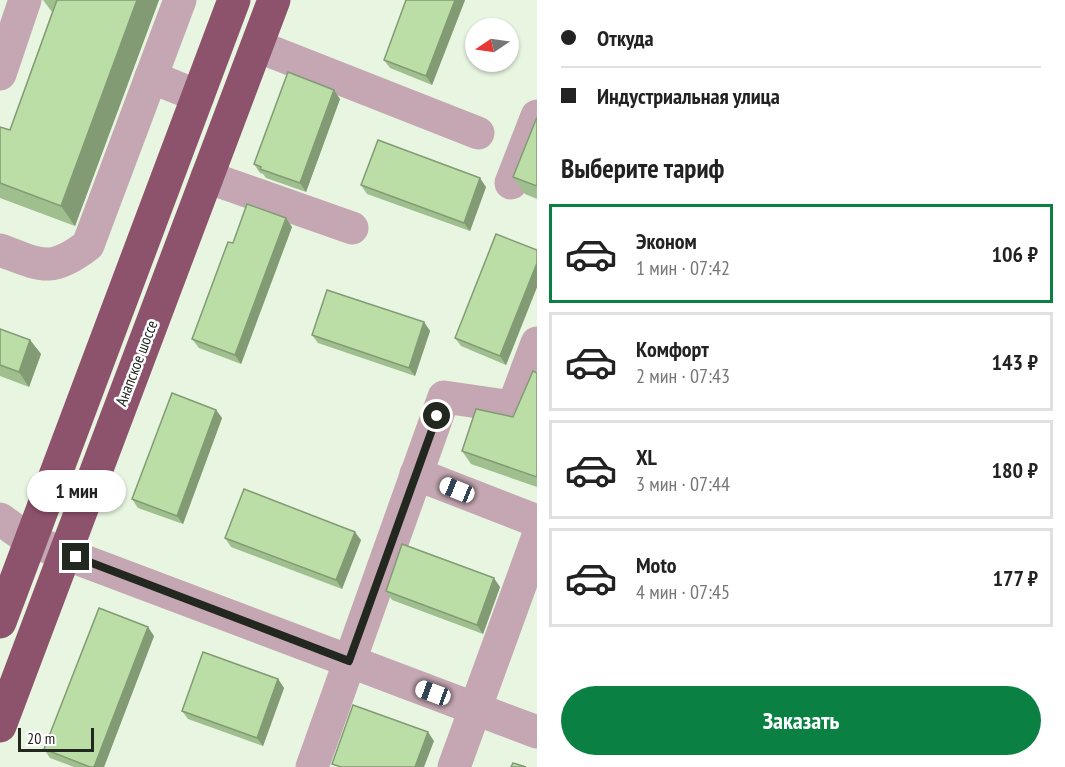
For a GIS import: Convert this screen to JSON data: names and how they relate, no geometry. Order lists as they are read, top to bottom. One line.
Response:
{"streets":{"highway":["Анапское шоссе"]},"scale_bar":"20 m","north":"left","page":{"banner":["Откуда","Индустриальная улица"],"heading":"Выберите тариф","list":[{"name":"Эконом","note":"1 мин · 07:42","value":"106 ₽"},{"name":"Комфорт","note":"2 мин · 07:43","value":"143 ₽"},{"name":"XL","note":"3 мин · 07:44","value":"180 ₽"},{"name":"Moto","note":"4 мин · 07:45","value":"177 ₽"}],"bubble":"1 мин","buttons":"Заказать","scale":"20 m"}}
